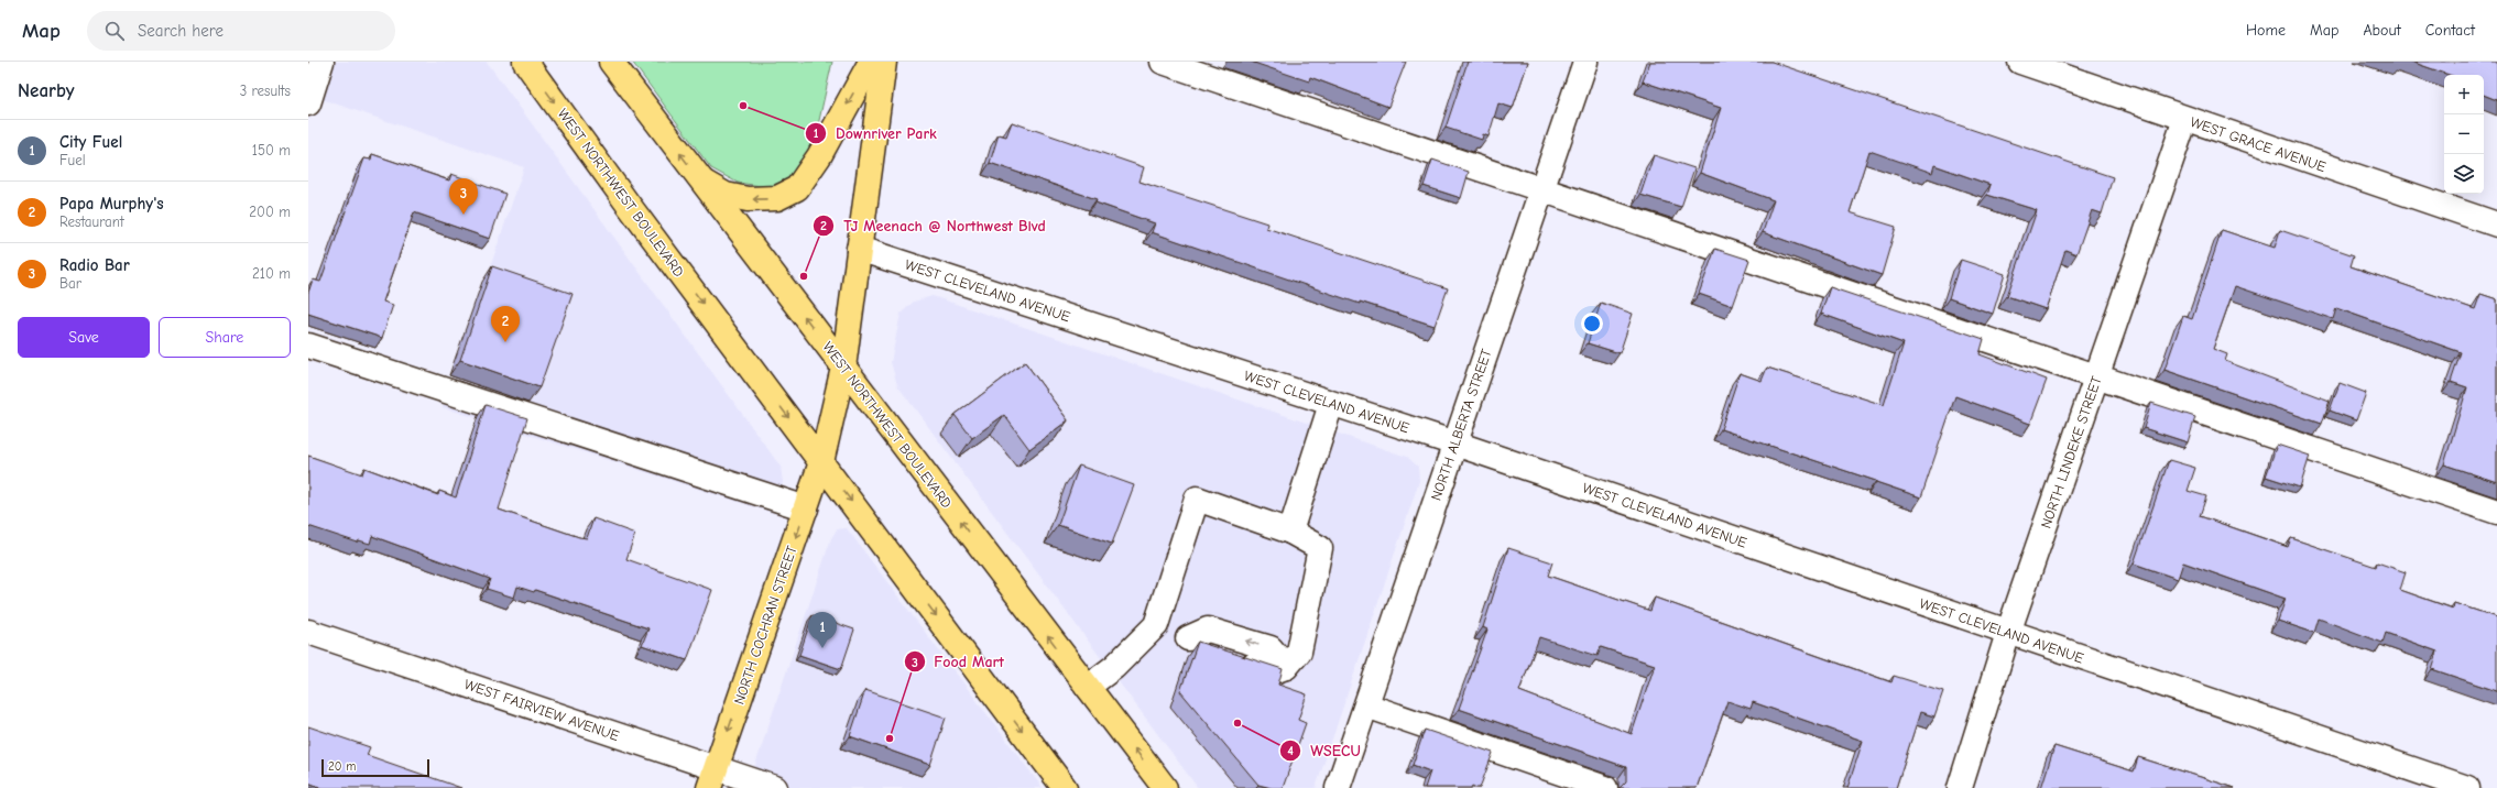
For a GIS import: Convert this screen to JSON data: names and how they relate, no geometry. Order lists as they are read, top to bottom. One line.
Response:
{"streets":{"main road":["WEST NORTHWEST BOULEVARD","NORTH COCHRAN STREET"],"street":["WEST GRACE AVENUE","WEST CLEVELAND AVENUE","NORTH ALBERTA STREET","NORTH LINDEKE STREET","WEST FAIRVIEW AVENUE"]},"crossings":[["WEST GRACE AVENUE","NORTH LINDEKE STREET"],["WEST NORTHWEST BOULEVARD","NORTH COCHRAN STREET"],["WEST CLEVELAND AVENUE","NORTH ALBERTA STREET"],["WEST CLEVELAND AVENUE","NORTH LINDEKE STREET"],["WEST CLEVELAND AVENUE","NORTH COCHRAN STREET"],["NORTH COCHRAN STREET","WEST FAIRVIEW AVENUE"]],"one_way":["NORTH COCHRAN STREET"],"places":["Downriver Park","TJ Meenach @ Northwest Blvd","WSECU","Food Mart"],"scale_bar":"20 m","page":{"header":"Map","search":"Search here","nav":["Home","Map","About","Contact"],"heading":["Nearby","3 results"],"map_buttons":["+","−"],"list":[{"mark":"1","name":"City Fuel","note":"Fuel","value":"150 m"},{"mark":"2","name":"Papa Murphy's","note":"Restaurant","value":"200 m"},{"mark":"3","name":"Radio Bar","note":"Bar","value":"210 m"}],"pins":["3","2","1"],"buttons":["Save","Share"],"scale":"20 m"}}
